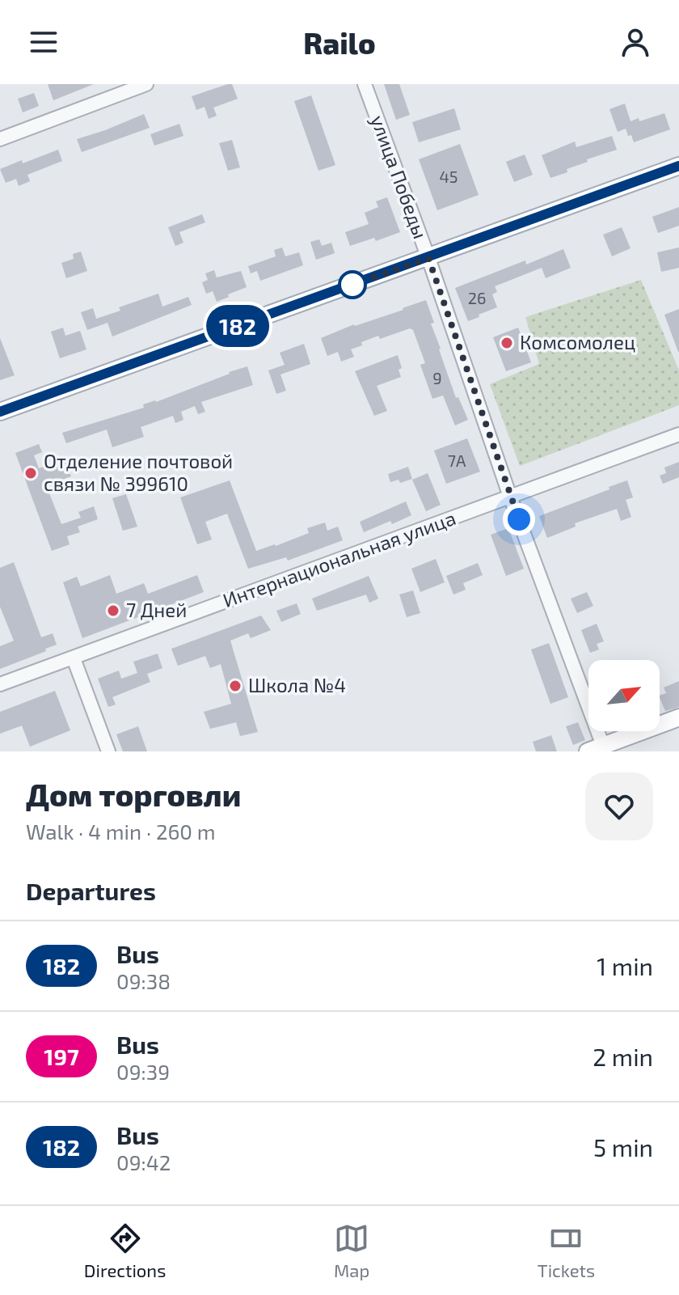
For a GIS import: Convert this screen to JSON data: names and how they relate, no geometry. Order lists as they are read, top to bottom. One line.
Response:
{"streets":{"street":["улица Победы","Интернациональная улица"]},"crossings":[["улица Победы","Интернациональная улица"]],"places":["Комсомолец","Отделение почтовой связи № 399610","7 Дней","Школа №4"],"lines":["bus line 182"],"house_numbers":["45","26","9","7А"],"north":"top right","page":{"header":"Railo","on_map":"182","heading":[["Дом торговли","Walk · 4 min · 260 m"],"Departures"],"list":[{"mark":"182","name":"Bus","note":"09:38","value":"1 min"},{"mark":"197","name":"Bus","note":"09:39","value":"2 min"},{"mark":"182","name":"Bus","note":"09:42","value":"5 min"}],"tabs":["Directions","Map","Tickets"]}}
